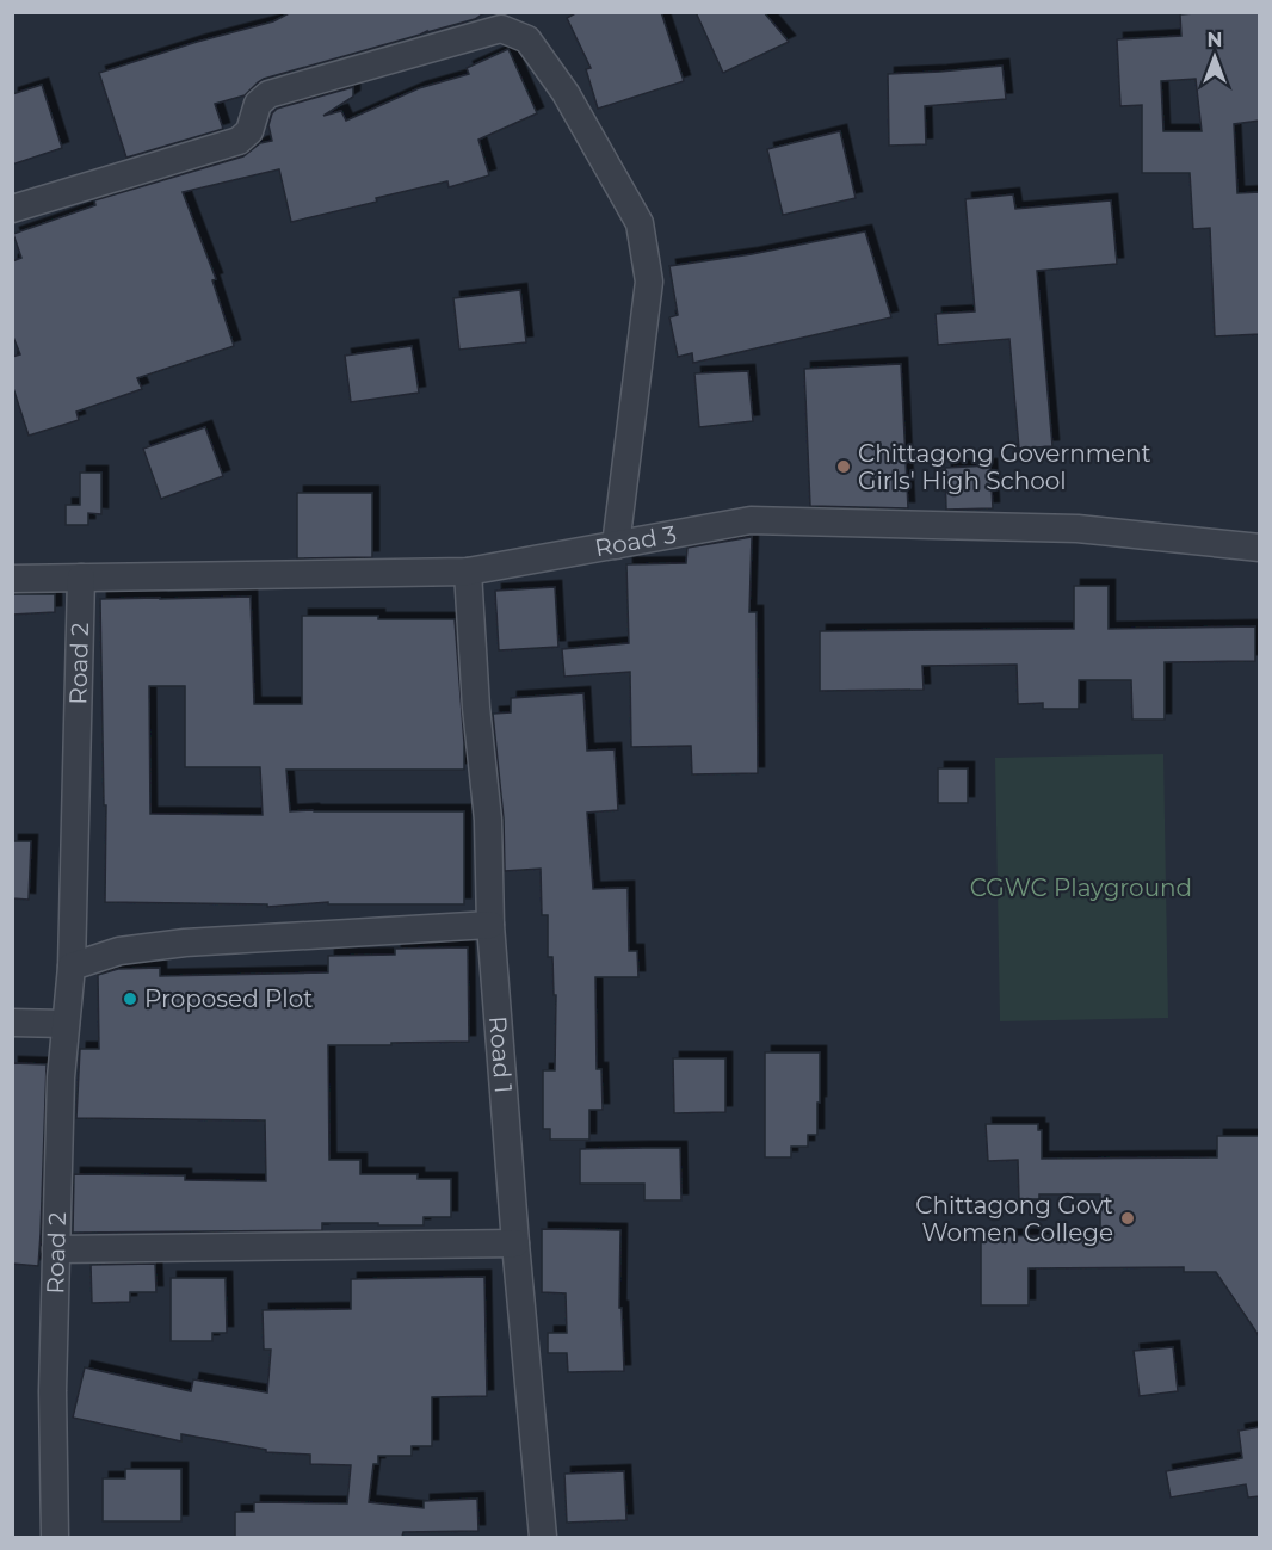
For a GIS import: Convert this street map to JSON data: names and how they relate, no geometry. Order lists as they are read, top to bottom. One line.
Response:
{"streets":{"street":["Road 3","Road 2","Road 1"]},"crossings":[["Road 3","Road 2"],["Road 3","Road 1"]],"parks":["CGWC Playground"],"places":["Chittagong Government Girls' High School","Proposed Plot","Chittagong Govt Women College"],"north":"top"}
